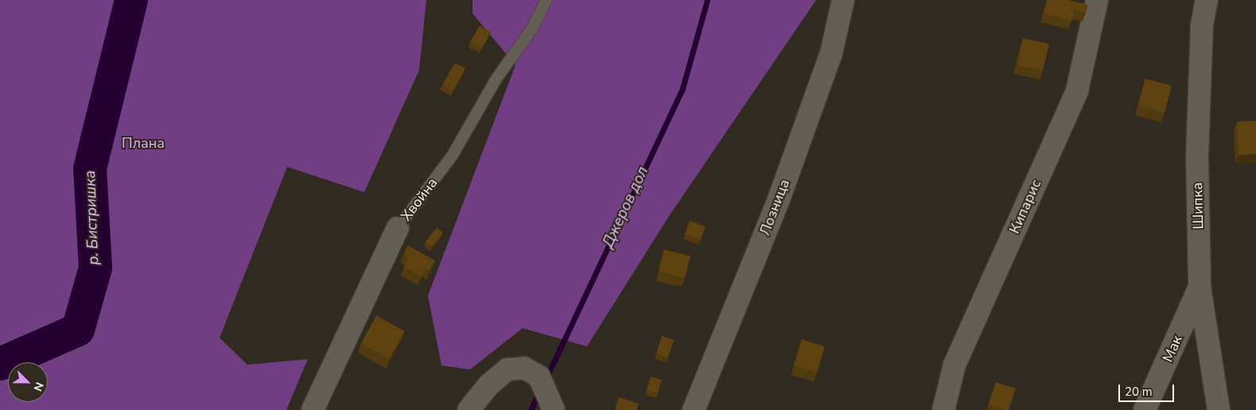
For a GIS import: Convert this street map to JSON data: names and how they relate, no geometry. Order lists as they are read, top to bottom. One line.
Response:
{"streets":{"street":["Хвойна","Шипка","Кипарис","Лозница","Мак"]},"crossings":[["Шипка","Мак"]],"water":["Джеров дол","р. Бистришка"],"parks":["Плана"],"scale_bar":"20 m","north":"bottom right"}
